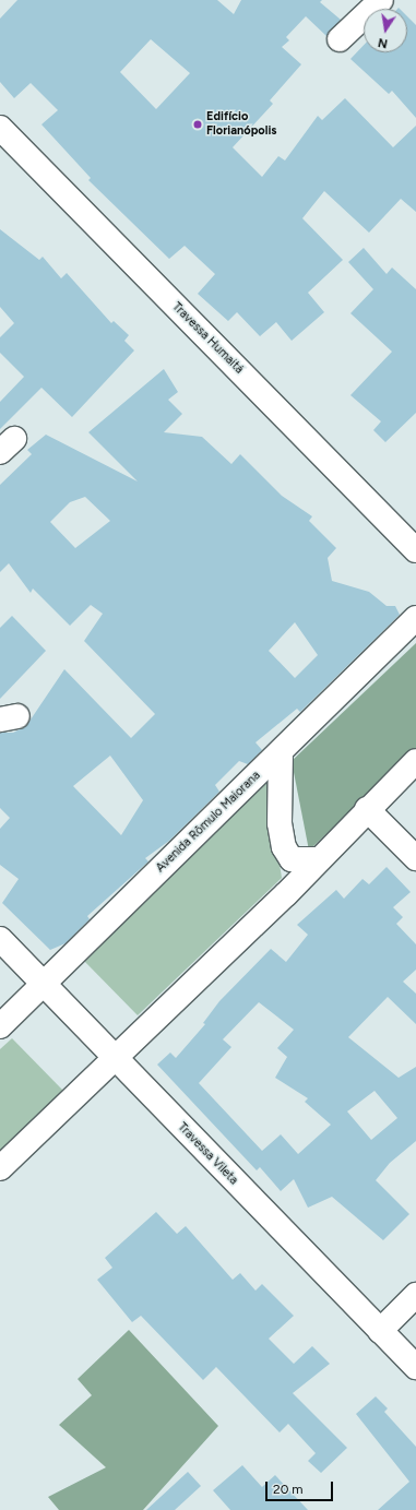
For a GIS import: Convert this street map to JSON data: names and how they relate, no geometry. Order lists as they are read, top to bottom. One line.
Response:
{"streets":{"street":["Travessa Humaitá","Avenida Rômulo Maiorana","Travessa Vileta"]},"crossings":[["Avenida Rômulo Maiorana","Travessa Vileta"]],"places":["Edifício Florianópolis"],"scale_bar":"20 m","north":"bottom"}
